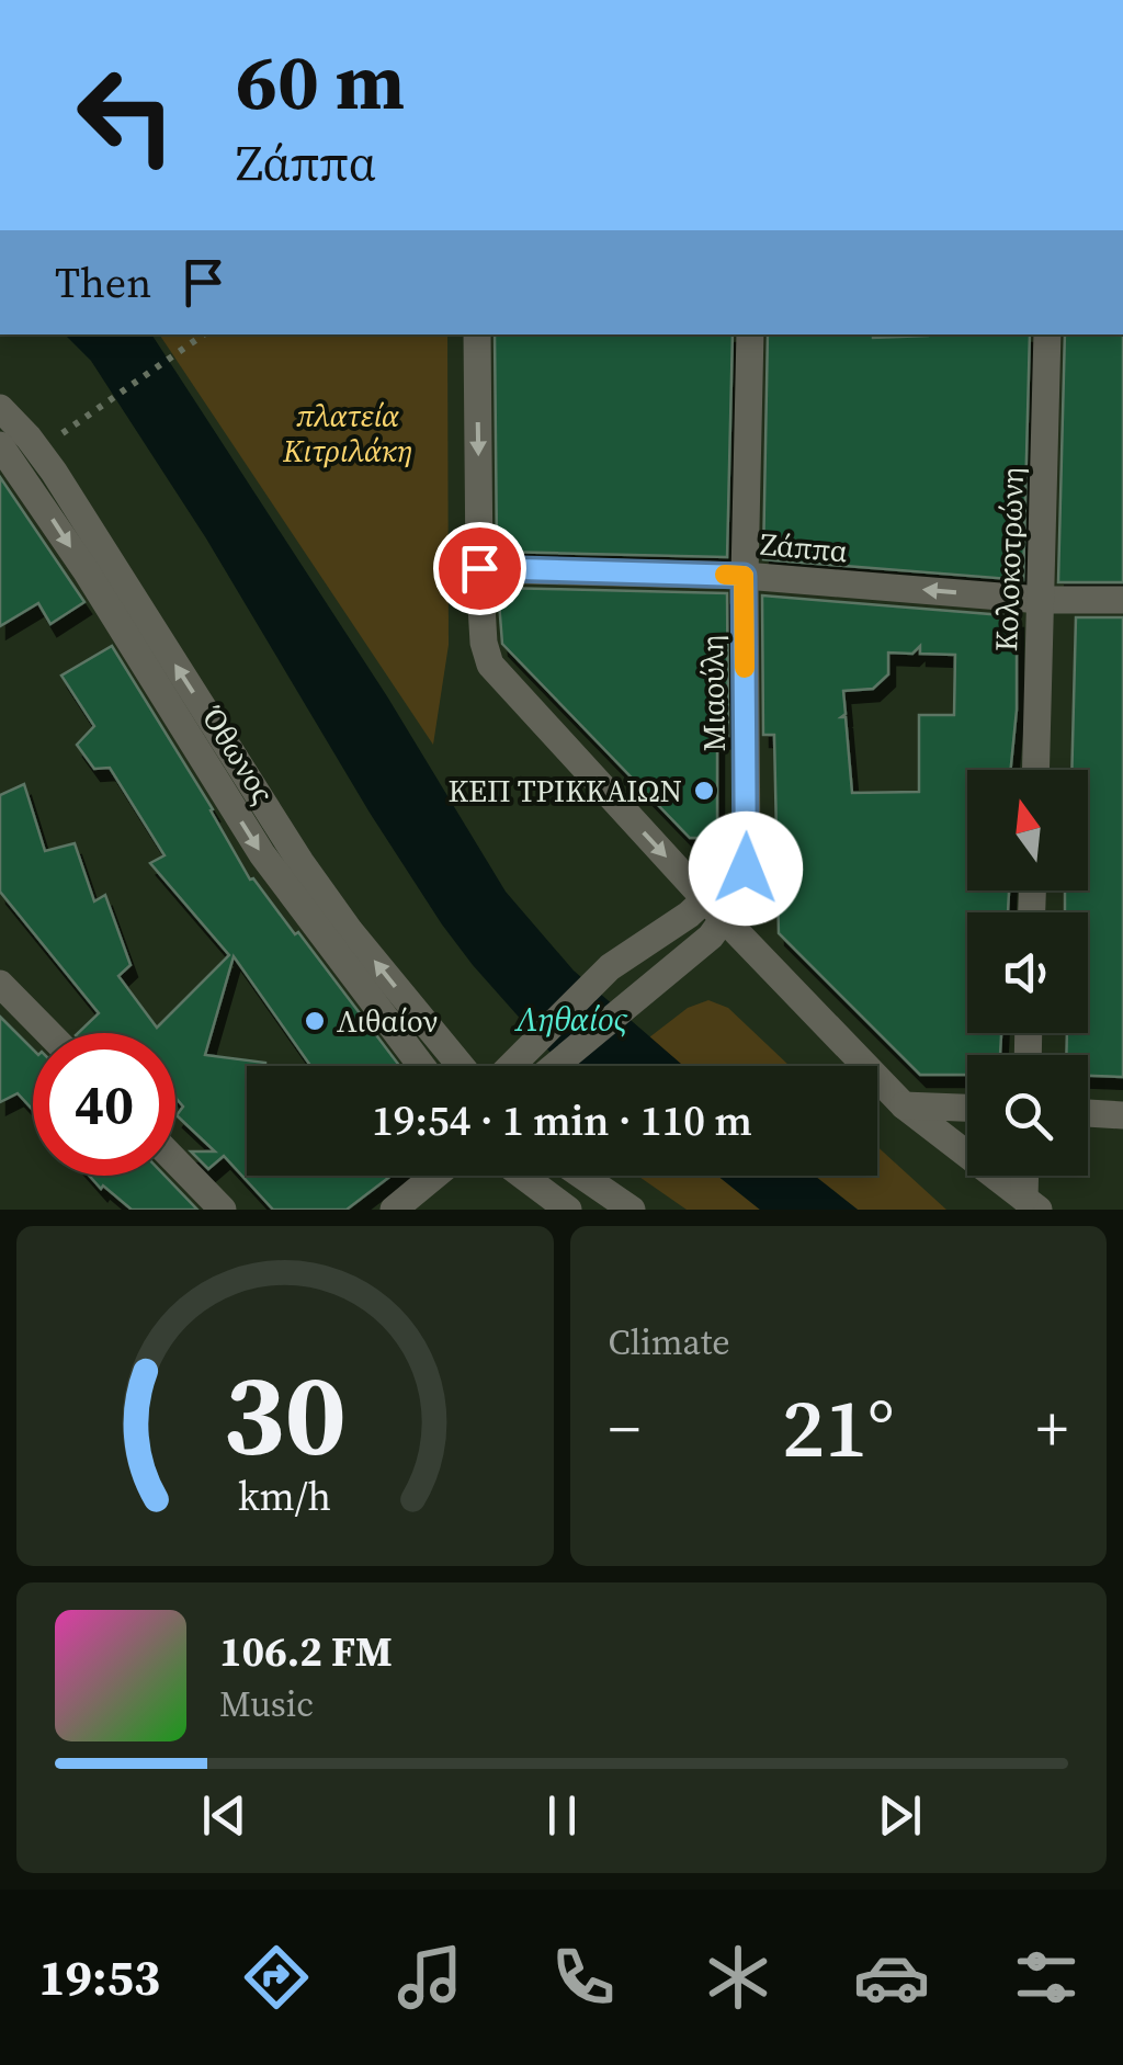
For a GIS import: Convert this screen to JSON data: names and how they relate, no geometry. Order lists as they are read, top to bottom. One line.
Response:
{"streets":{"street":["Ζάππα","Κολοκοτρώνη","Μιαούλη","Όθωνος"]},"crossings":[["Ζάππα","Κολοκοτρώνη"],["Ζάππα","Μιαούλη"]],"one_way":["Ζάππα"],"water":["Ληθαίος"],"parks":["πλατεία Κιτριλάκη"],"places":["ΚΕΠ ΤΡΙΚΚΑΙΩΝ","Λιθαίον"],"north":"top","page":{"turn":["60 m","Ζάππα"],"then":"Then","limit":"40","trip":"19:54 · 1 min · 110 m","tile":"Climate","heat":["−","21°","+"],"song":["106.2 FM","Music"],"tabs":"19:53","gauge":["30","km/h"]}}
